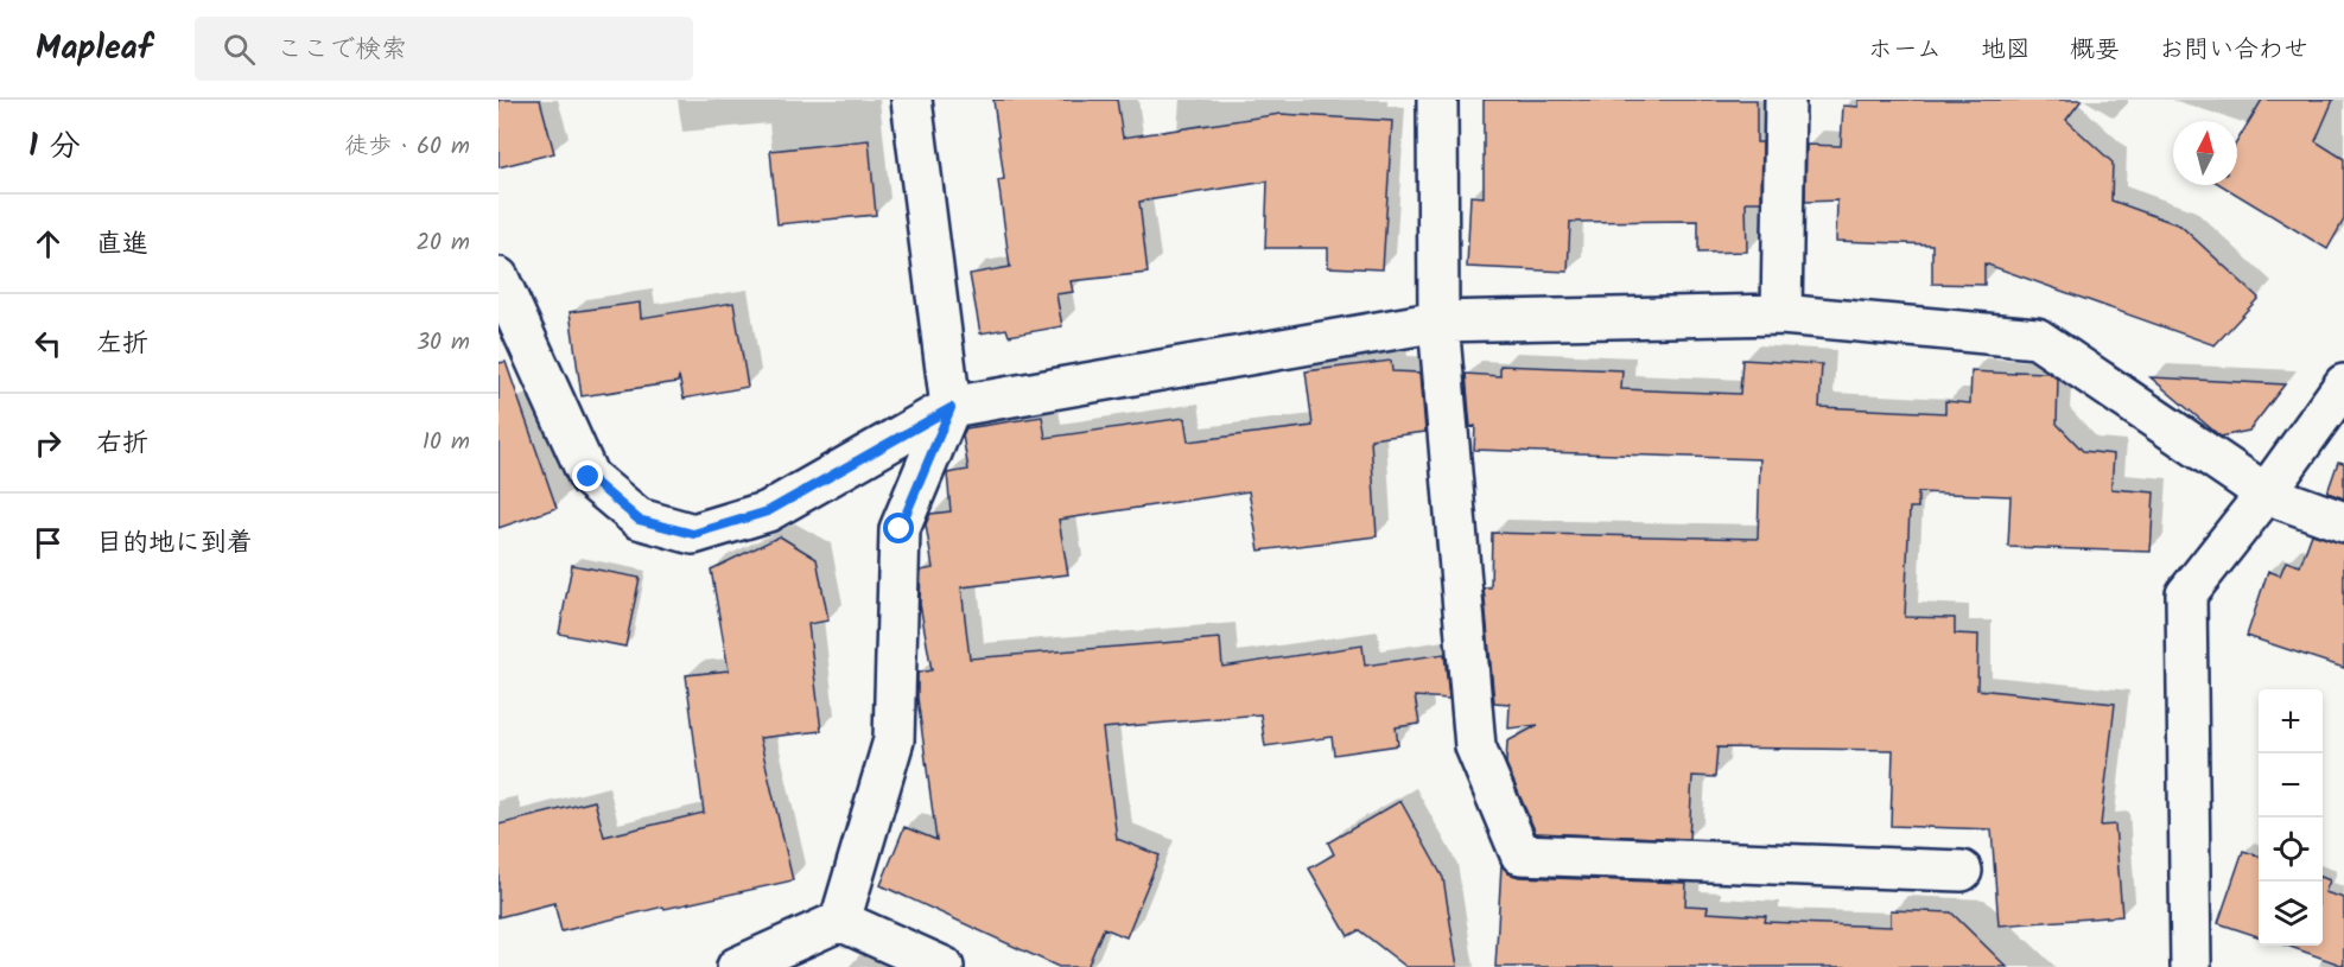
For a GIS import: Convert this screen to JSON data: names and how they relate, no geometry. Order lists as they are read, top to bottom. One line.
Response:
{"north":"top","page":{"header":"Mapleaf","search":"ここで検索","nav":["ホーム","地図","概要","お問い合わせ"],"heading":["1 分","徒歩 · 60 m"],"list":[["直進","20 m"],["左折","30 m"],["右折","10 m"],"目的地に到着"],"map_buttons":["+","−"]}}
